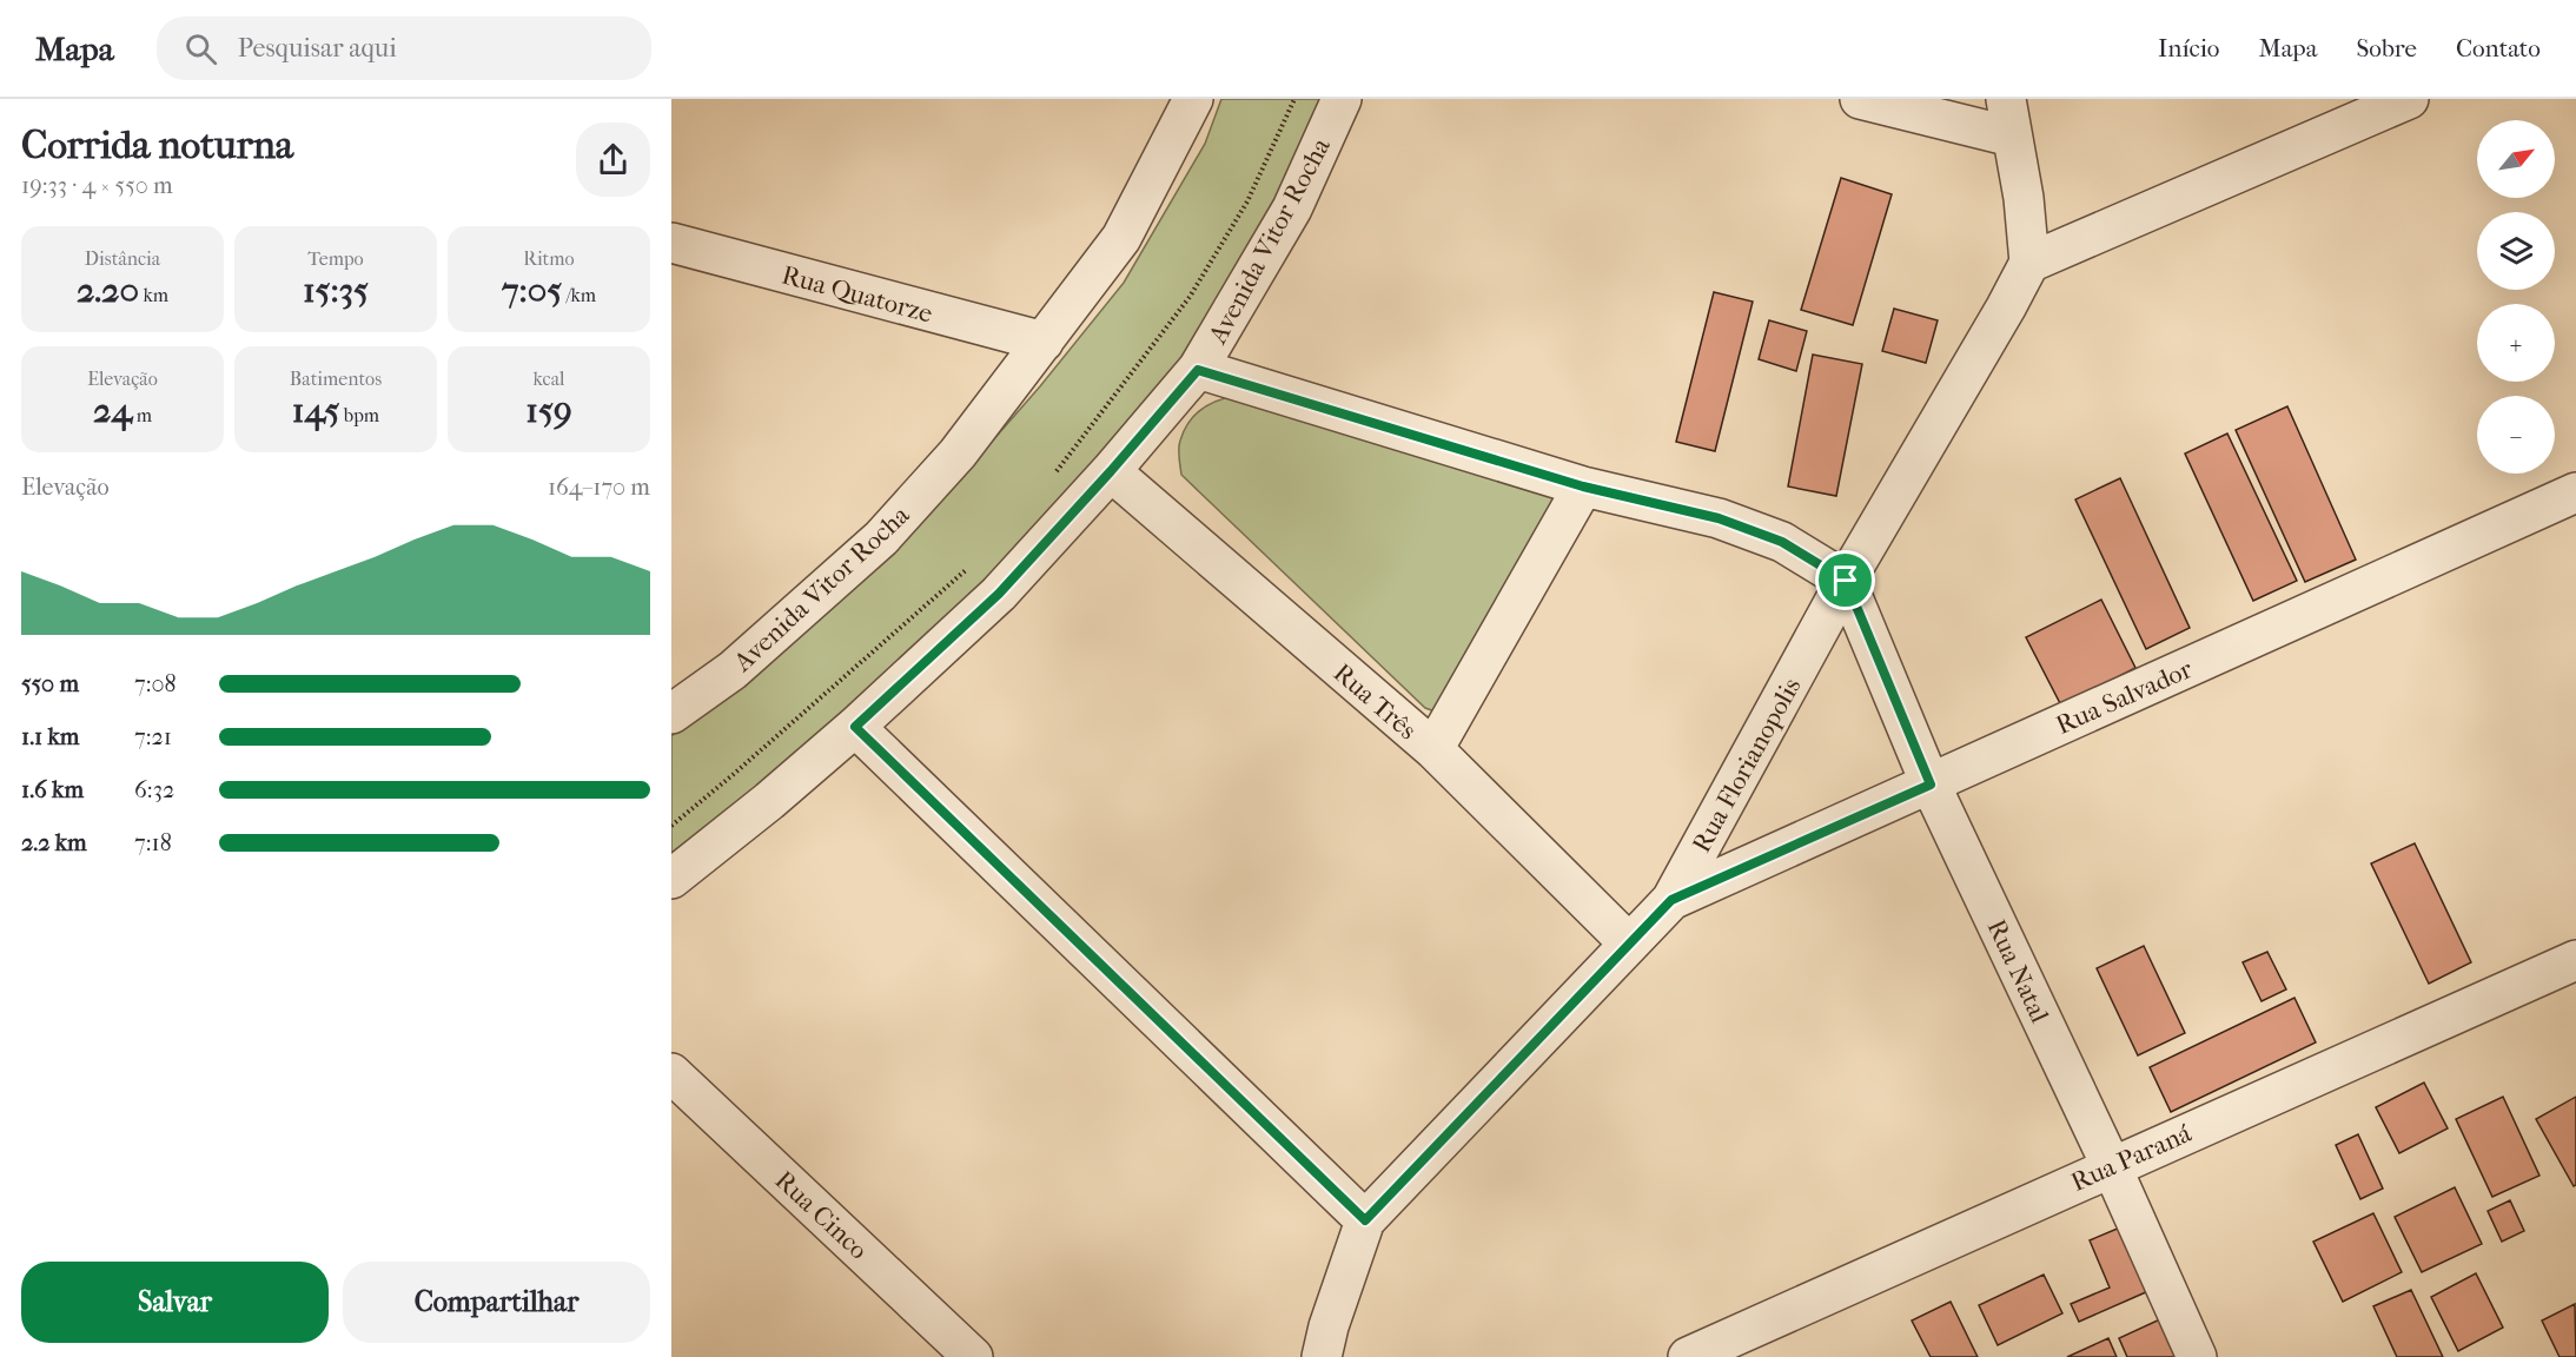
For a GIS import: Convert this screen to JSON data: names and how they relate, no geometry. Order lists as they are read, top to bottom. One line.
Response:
{"streets":{"street":["Avenida Vitor Rocha","Rua Quatorze","Rua Salvador","Rua Três","Rua Florianopolis","Rua Natal","Rua Paraná","Rua Cinco"]},"crossings":[["Avenida Vitor Rocha","Rua Quatorze"],["Avenida Vitor Rocha","Rua Três"],["Rua Salvador","Rua Florianopolis"],["Rua Salvador","Rua Natal"],["Rua Três","Rua Florianopolis"],["Rua Florianopolis","Rua Natal"],["Rua Natal","Rua Paraná"]],"north":"top right","page":{"header":"Mapa","search":"Pesquisar aqui","nav":["Início","Mapa","Sobre","Contato"],"heading":["Corrida noturna","19:33 · 4 × 550 m"],"map_buttons":["+","−"],"stats":[["Distância","2.20 km"],["Tempo","15:35"],["Ritmo","7:05 /km"],["Elevação","24 m"],["Batimentos","145 bpm"],["kcal","159"]],"chart":["Elevação","164–170 m"],"list":[{"name":"550 m","note":"7:08"},{"name":"1.1 km","note":"7:21"},{"name":"1.6 km","note":"6:32"},{"name":"2.2 km","note":"7:18"}],"buttons":["Salvar","Compartilhar"]}}
